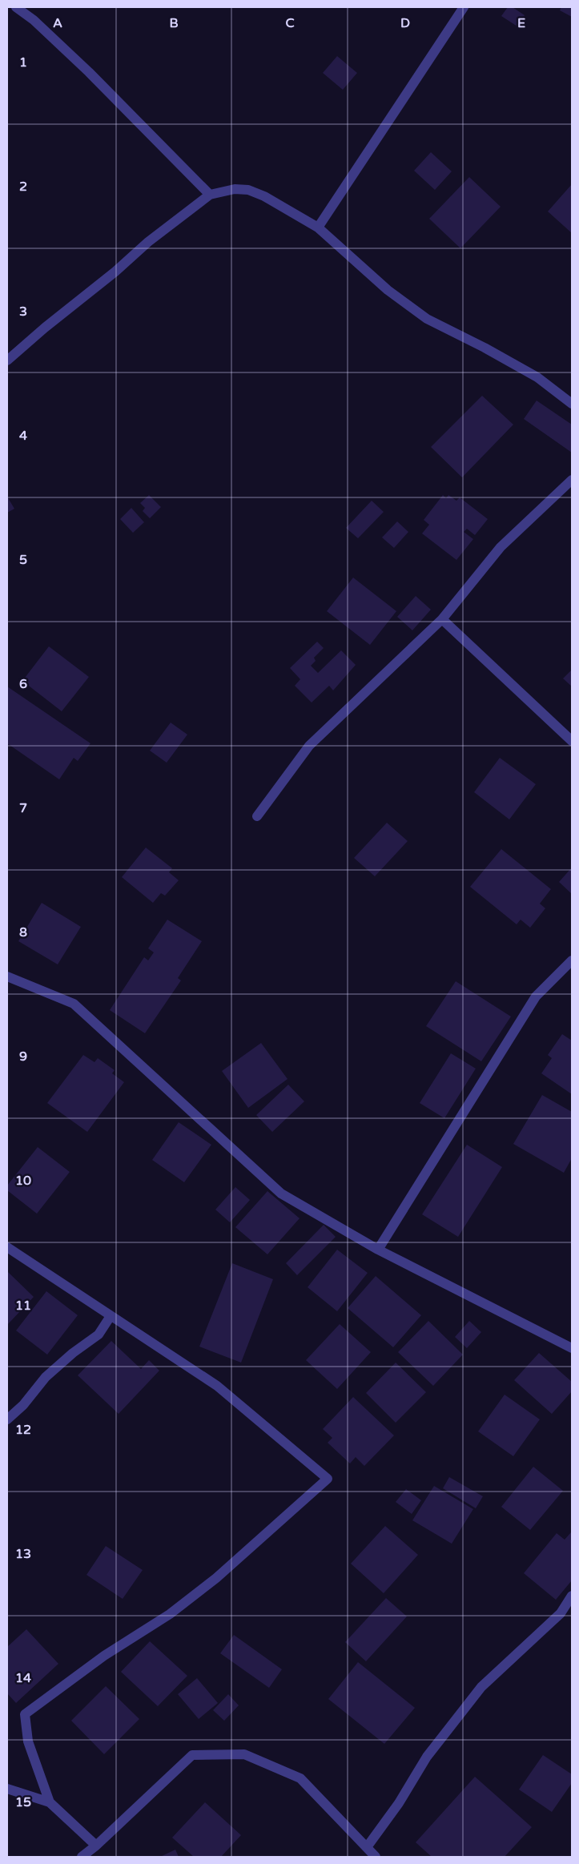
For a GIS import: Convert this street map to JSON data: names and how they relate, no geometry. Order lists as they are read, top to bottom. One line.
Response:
{"grid":{"columns":["A","B","C","D","E"],"rows":["1","2","3","4","5","6","7","8","9","10","11","12","13","14","15"]}}
